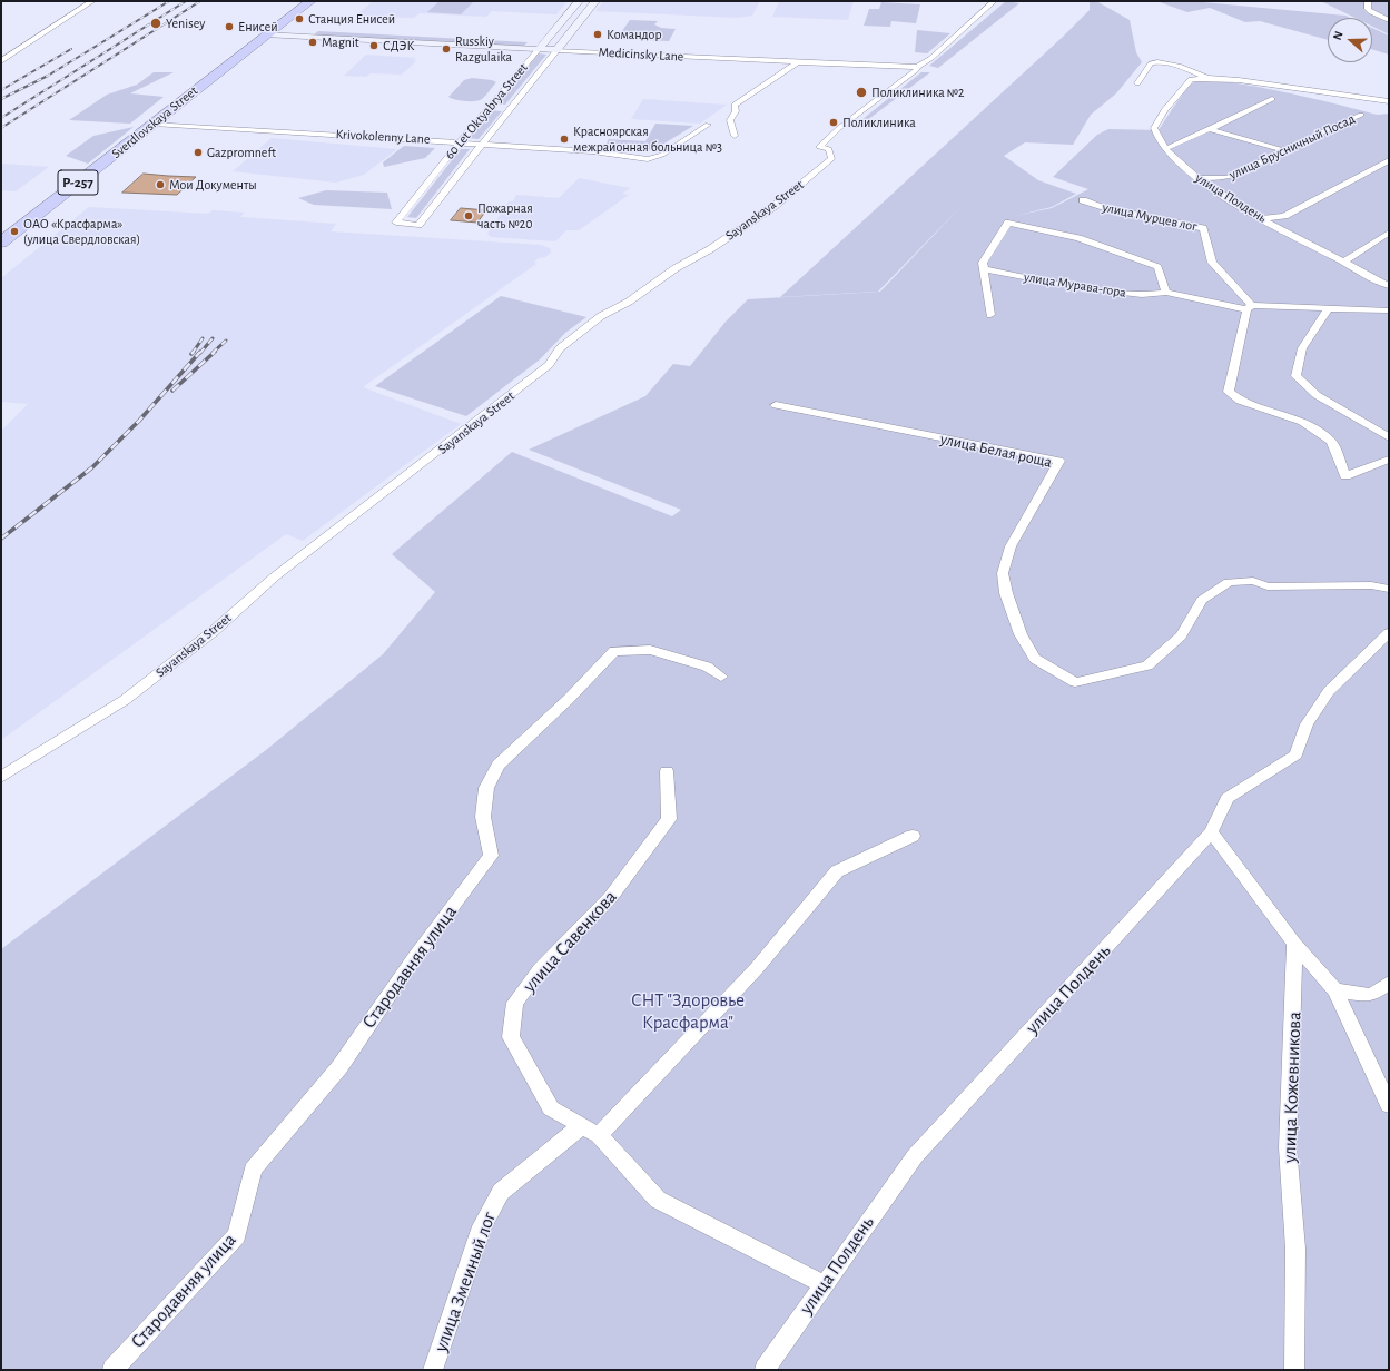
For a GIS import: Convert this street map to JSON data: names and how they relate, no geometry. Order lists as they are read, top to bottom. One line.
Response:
{"streets":{"highway":["Sverdlovskaya Street","Р-257"],"main road":["Medicinsky Lane","60 Let Oktyabrya Street"],"street":["Krivokolenny Lane","улица Брусничный Посад","улица Полдень","Sayanskaya Street","улица Мурцев лог","улица Мурава-гора","улица Белая роща","улица Савенкова","Стародавняя улица","улица Кожевникова","улица Змеиный лог"]},"crossings":[["Medicinsky Lane","60 Let Oktyabrya Street"],["Medicinsky Lane","Sverdlovskaya Street"],["Medicinsky Lane","Sayanskaya Street"],["60 Let Oktyabrya Street","Krivokolenny Lane"],["Sverdlovskaya Street","Krivokolenny Lane"],["Sverdlovskaya Street","Р-257"],["улица Брусничный Посад","улица Полдень"],["улица Полдень","улица Савенкова"],["улица Мурцев лог","улица Мурава-гора"],["улица Савенкова","улица Змеиный лог"]],"parks":["СНТ \"Здоровье Красфарма\""],"places":["Станция Енисей","Yenisey","Енисей","Командор","Magnit","СДЭК","Russkiy Razgulaika","Поликлиника №2","Поликлиника","Красноярская межрайонная больница №3","Gazpromneft","Мои Документы","Пожарная часть №20","ОАО «Красфарма» (улица Свердловская)"],"north":"left"}
